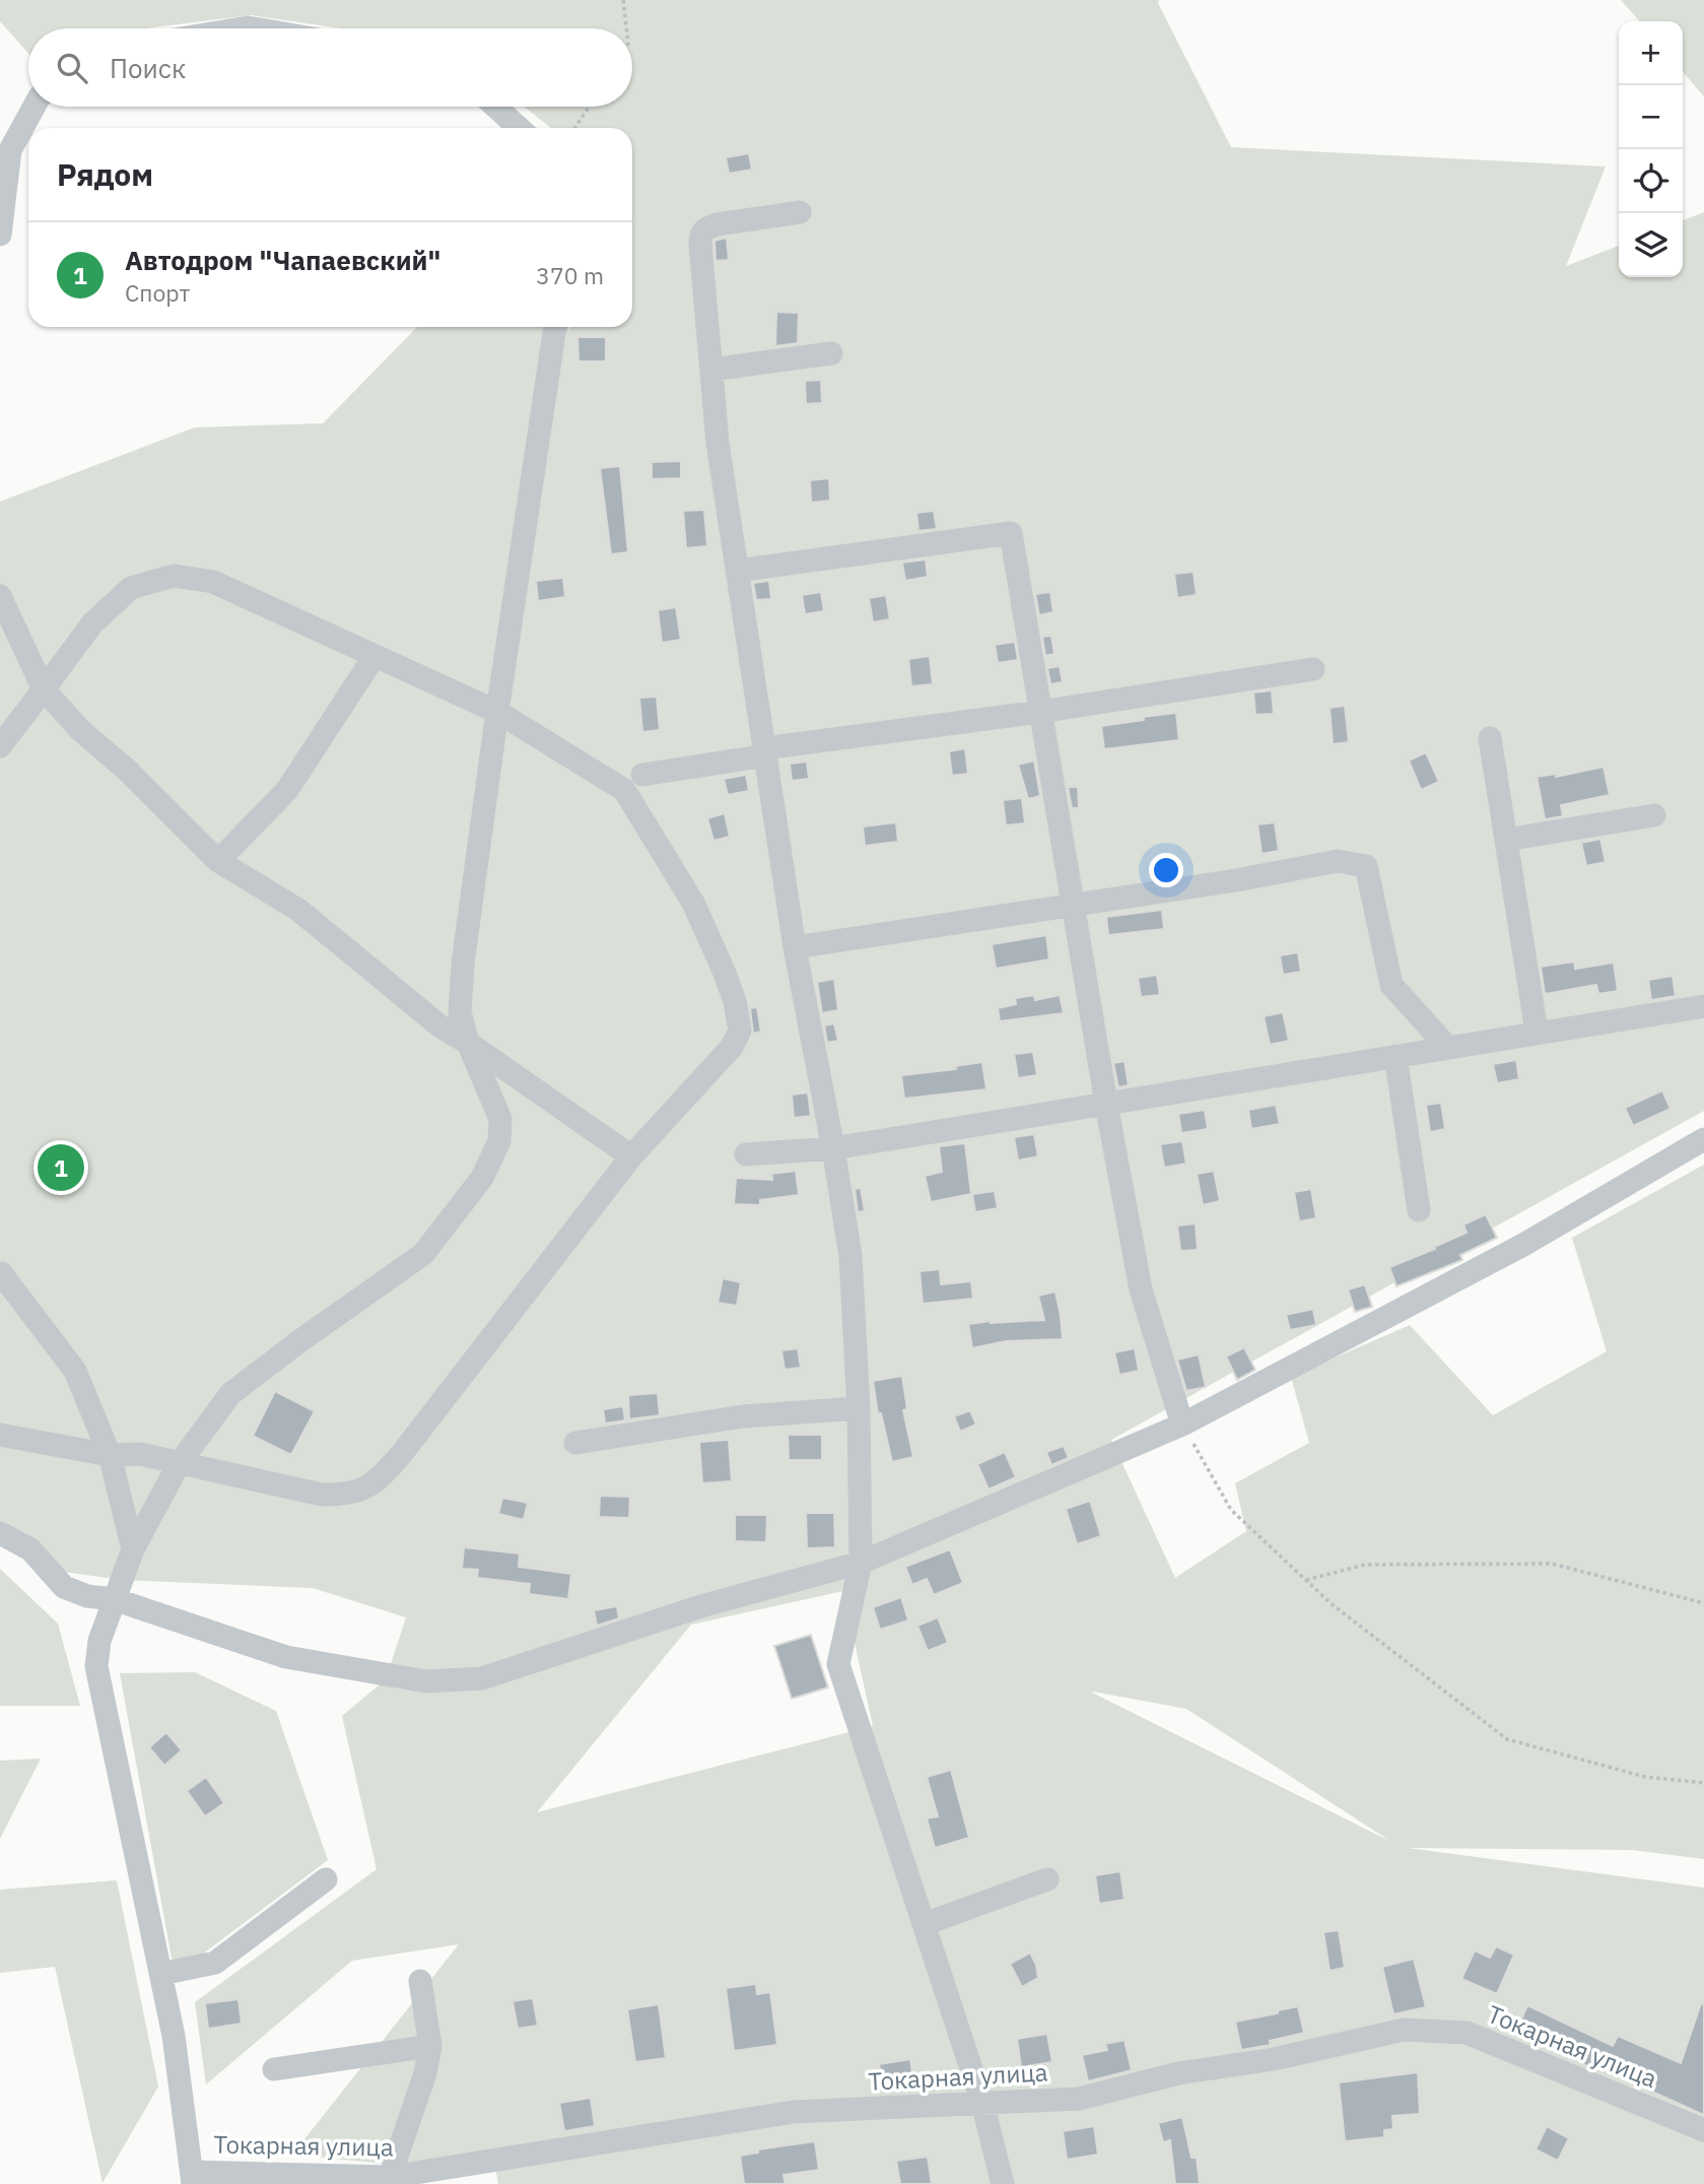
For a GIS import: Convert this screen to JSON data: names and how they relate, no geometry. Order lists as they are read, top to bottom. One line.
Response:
{"streets":{"street":["Токарная улица"]},"page":{"map_buttons":["+","−"],"search":"Поиск","heading":"Рядом","list":[{"mark":"1","name":"Автодром \"Чапаевский\"","note":"Спорт","value":"370 m"}],"pins":"1"}}
